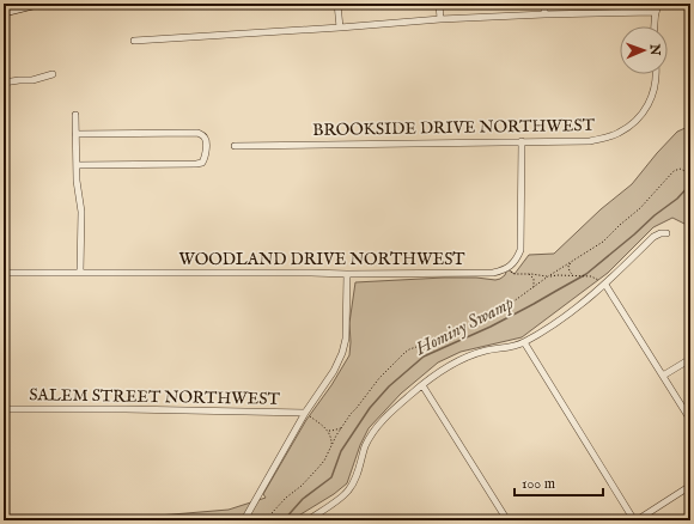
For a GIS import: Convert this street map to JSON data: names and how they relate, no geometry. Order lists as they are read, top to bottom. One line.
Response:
{"streets":{"street":["BROOKSIDE DRIVE NORTHWEST","WOODLAND DRIVE NORTHWEST","SALEM STREET NORTHWEST"]},"water":["Hominy Swamp"],"scale_bar":"100 m","north":"right"}
